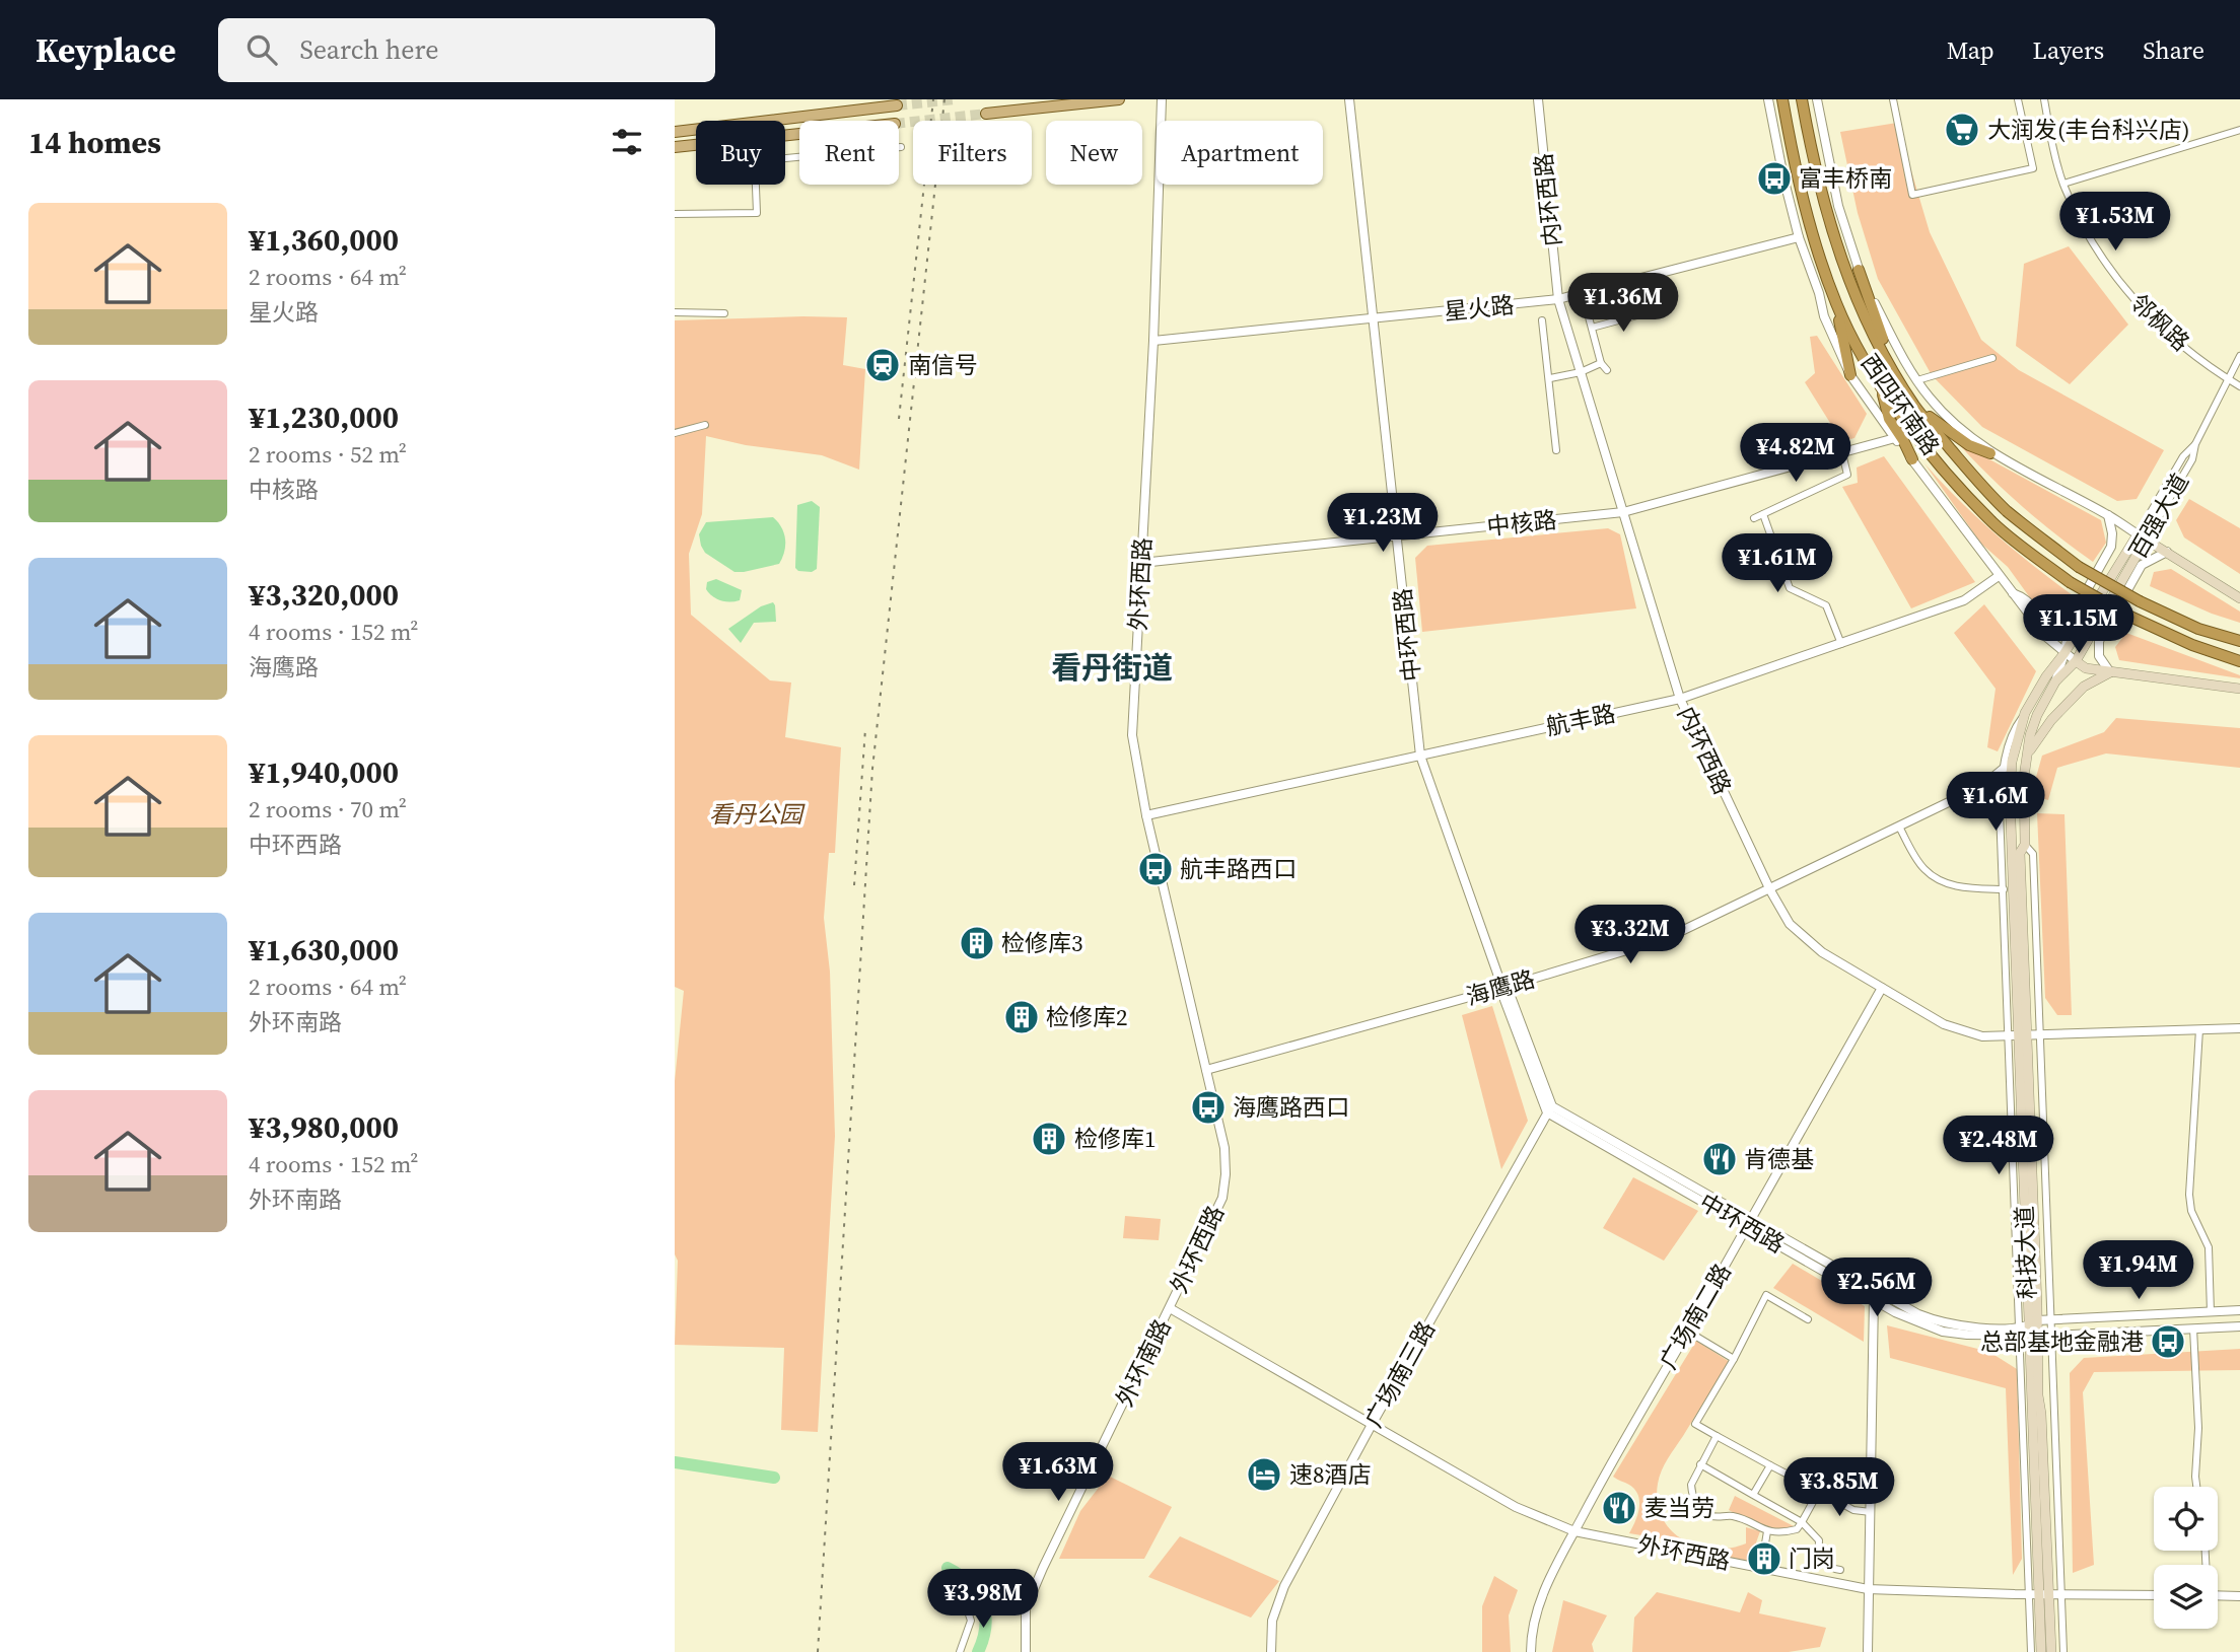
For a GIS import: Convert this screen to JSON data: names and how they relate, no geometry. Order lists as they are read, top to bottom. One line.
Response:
{"streets":{"highway":["西四环南路"],"main road":["百强大道","科技大道"],"street":["内环西路","星火路","邻枫路","中核路","外环西路","中环西路","航丰路","海鹰路","广场南二路","外环南路","广场南三路"]},"crossings":[["内环西路","星火路"],["内环西路","中核路"],["内环西路","航丰路"],["内环西路","海鹰路"],["内环西路","科技大道"],["内环西路","广场南二路"],["星火路","西四环南路"],["星火路","外环西路"],["星火路","中环西路"],["邻枫路","百强大道"],["西四环南路","百强大道"],["西四环南路","中核路"],["西四环南路","航丰路"],["西四环南路","科技大道"],["百强大道","科技大道"],["中核路","外环西路"],["中核路","中环西路"],["外环西路","航丰路"],["外环西路","海鹰路"],["外环西路","科技大道"],["外环西路","广场南二路"],["外环西路","外环南路"],["外环西路","广场南三路"],["中环西路","航丰路"],["中环西路","海鹰路"],["中环西路","科技大道"],["中环西路","广场南二路"],["中环西路","广场南三路"],["海鹰路","科技大道"]],"districts":["看丹街道"],"parks":["看丹公园"],"places":{"supermarket":["大润发(丰台科兴店)"],"bus stop":["富丰桥南","航丰路西口","海鹰路西口","总部基地金融港"],"station":["南信号"],"building":["检修库3","检修库2","检修库1","门岗"],"restaurant":["肯德基","麦当劳"],"hotel":["速8酒店"]},"page":{"header":"Keyplace","search":"Search here","nav":["Map","Layers","Share"],"heading":"14 homes","chip":["Buy","Rent","Filters","New","Apartment"],"list":[{"name":"¥1,360,000","note":"2 rooms · 64 m² · 星火路"},{"name":"¥1,230,000","note":"2 rooms · 52 m² · 中核路"},{"name":"¥3,320,000","note":"4 rooms · 152 m² · 海鹰路"},{"name":"¥1,940,000","note":"2 rooms · 70 m² · 中环西路"},{"name":"¥1,630,000","note":"2 rooms · 64 m² · 外环南路"},{"name":"¥3,980,000","note":"4 rooms · 152 m² · 外环南路"}],"price":["¥1.53M","¥1.36M","¥4.82M","¥1.23M","¥1.61M","¥1.15M","¥1.6M","¥3.32M","¥2.48M","¥1.94M","¥2.56M","¥1.63M","¥3.85M","¥3.98M"]}}
